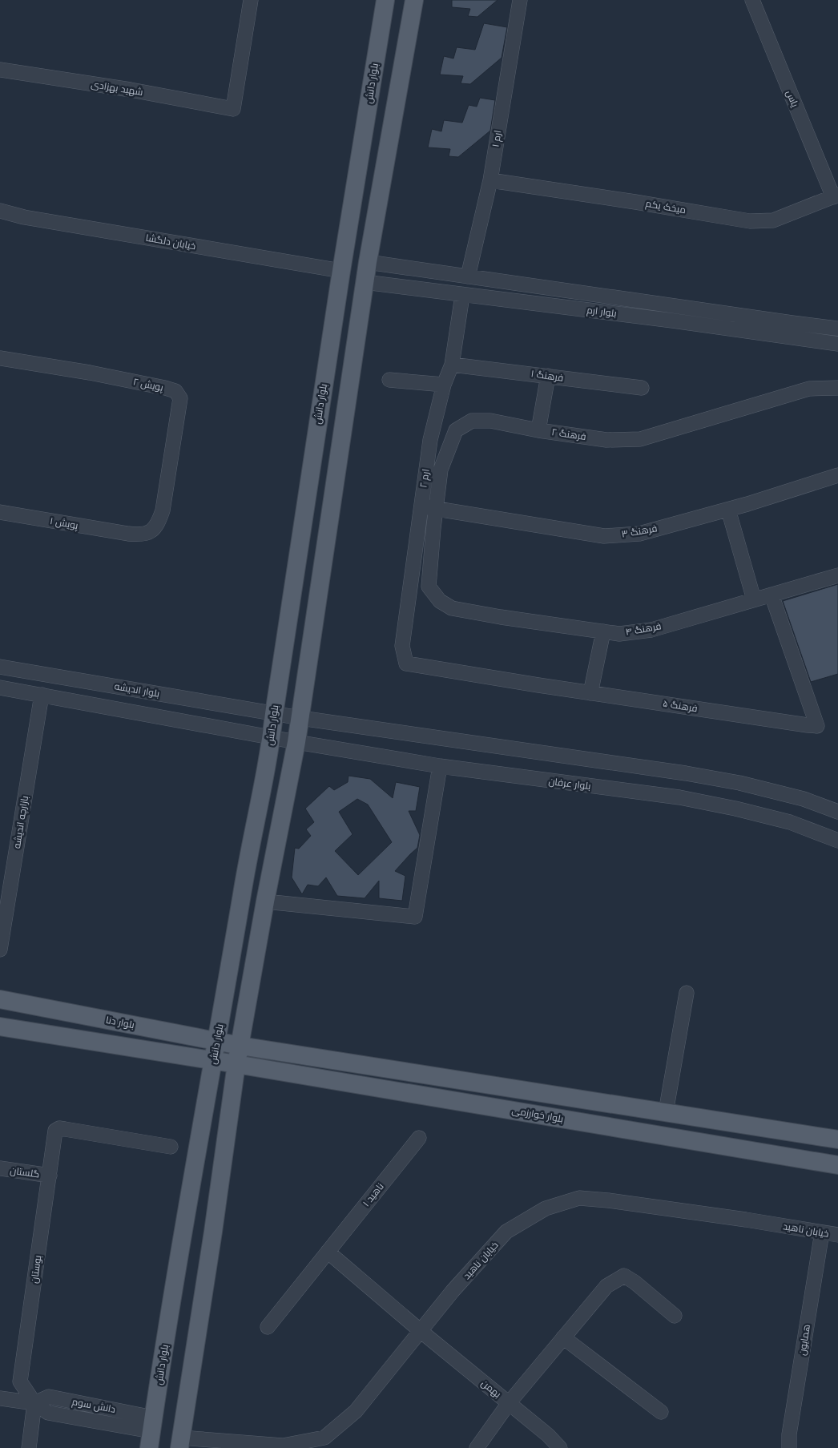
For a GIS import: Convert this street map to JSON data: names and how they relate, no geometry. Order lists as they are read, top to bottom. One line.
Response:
{"streets":{"main road":["بلوار دانش","بلوار دنا","بلوار خوارزمی"],"street":["شهید بهزادی","یاس","ارم ۱","میخک یکم","خیابان دلگشا","بلوار ارم","فرهنگ ۱","پویش ۲","فرهنگ ۲","ارم ۲","پویش ۱","فرهنگ ۳","فرهنگ ۴","بلوار اندیشه","فرهنگ ۵","بلوار عرفان","بازارچه اندیشه","گلستان","ناهید ۱","خیابان ناهید","بوستان","همایون","بهمن","دانش سوم"]},"crossings":[["بلوار دانش","خیابان دلگشا"],["بلوار دانش","بلوار اندیشه"],["بلوار دانش","بلوار عرفان"],["بلوار دانش","بلوار دنا"],["بلوار دانش","دانش سوم"],["یاس","میخک یکم"],["ارم ۱","میخک یکم"],["ارم ۱","بلوار ارم"],["بلوار ارم","ارم ۲"],["فرهنگ ۱","ارم ۲"],["پویش ۲","پویش ۱"],["فرهنگ ۲","فرهنگ ۳"],["فرهنگ ۲","فرهنگ ۴"],["ارم ۲","فرهنگ ۳"],["ارم ۲","فرهنگ ۵"],["فرهنگ ۴","فرهنگ ۵"],["گلستان","بوستان"],["خیابان ناهید","همایون"],["خیابان ناهید","بهمن"],["بوستان","دانش سوم"]]}
